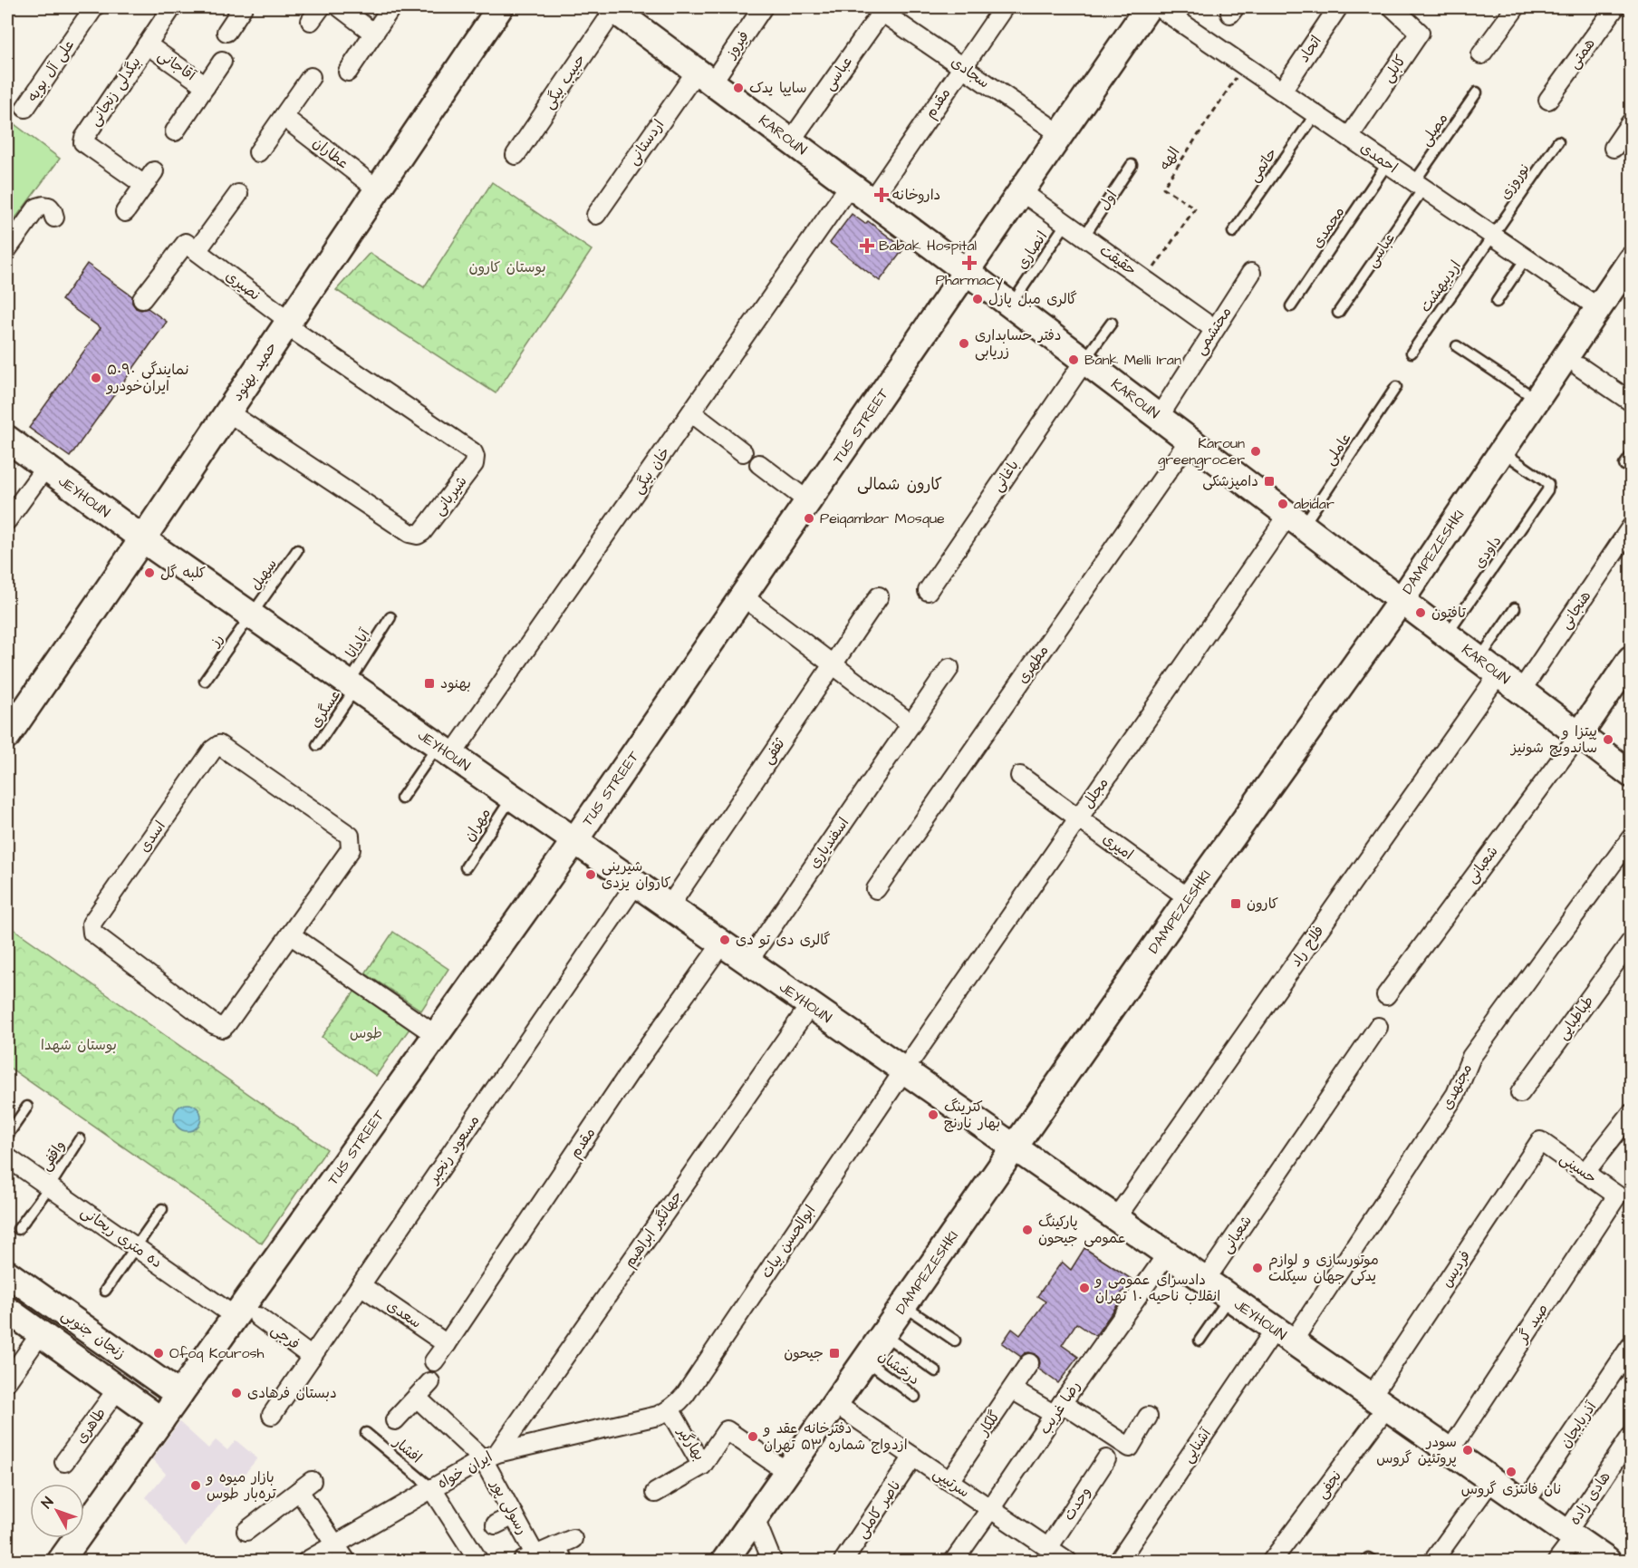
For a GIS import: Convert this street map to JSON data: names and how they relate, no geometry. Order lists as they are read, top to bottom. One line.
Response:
{"streets":{"main road":["KAROUN","حمید بهنود","TUS STREET","JEYHOUN","DAMPEZESHKI","زنجان جنوبی"],"street":["فیروز","اتحاد","همتی","آقاجانی","کابلی","علی آل بویه","سجادی","عباسی","حبیب بیگی","بیگدلی زنجانی","مقدم","اردستانی","عطاران","احمدی","حقیقت","نصیری","محتشمی","خان بیگی","باغانی","شیربانی","هنجانی","مطهری","ثقفی","مجلل","اسدی","اسفندیاری","امیری","شعبانی","فلاح راد","طباطبایی","مجتهدی","مسعود رنجبر","حسینی","جهانگیر ابراهیم","ده متری ریحانی","ابوالحسن بیات","فردیس","سعدی","صید گر","فرجی","رضا غریب","گلکار","آذربایجان","طاهری","بهارگیر","آشنایی","ایران خواه","سرتیپی","نجفی","هادی زاده","وحدت","رسولی پور","ناصر کاملی"],"lane":["مصلی","حاتمی","نوروزی","اول","محمدی","انصاری","اردیبهشت","عاملی","داودی","سهیل","رز","آپادانا","عسگری","مهران","واقفی","درخشان","افشار"],"path":["الهه"]},"crossings":[["فیروز","KAROUN"],["فیروز","اردستانی"],["اتحاد","احمدی"],["آقاجانی","بیگدلی زنجانی"],["کابلی","احمدی"],["سجادی","عباسی"],["سجادی","مقدم"],["سجادی","TUS STREET"],["عباسی","مصلی"],["عباسی","KAROUN"],["عباسی","احمدی"],["حبیب بیگی","KAROUN"],["مقدم","KAROUN"],["مقدم","JEYHOUN"],["مقدم","سعدی"],["مصلی","احمدی"],["KAROUN","اردستانی"],["KAROUN","محتشمی"],["KAROUN","TUS STREET"],["KAROUN","عاملی"],["KAROUN","خان بیگی"],["KAROUN","باغانی"],["KAROUN","DAMPEZESHKI"],["KAROUN","داودی"],["KAROUN","هنجانی"],["KAROUN","مطهری"],["KAROUN","مجلل"],["KAROUN","شعبانی"],["KAROUN","فلاح راد"],["عطاران","حمید بهنود"],["احمدی","الهه"],["احمدی","حاتمی"],["احمدی","نوروزی"],["احمدی","محمدی"],["احمدی","اردیبهشت"],["احمدی","DAMPEZESHKI"],["الهه","حقیقت"],["نوروزی","اردیبهشت"],["اول","حقیقت"],["انصاری","حقیقت"],["حقیقت","محتشمی"],["حقیقت","TUS STREET"],["نصیری","حمید بهنود"],["نصیری","شیربانی"],["حمید بهنود","شیربانی"],["حمید بهنود","JEYHOUN"],["TUS STREET","JEYHOUN"],["TUS STREET","ده متری ریحانی"],["TUS STREET","زنجان جنوبی"],["TUS STREET","فرجی"],["عاملی","مجلل"],["خان بیگی","JEYHOUN"],["JEYHOUN","DAMPEZESHKI"],["JEYHOUN","سهیل"],["JEYHOUN","رز"],["JEYHOUN","آپادانا"],["JEYHOUN","عسگری"],["JEYHOUN","ثقفی"],["JEYHOUN","مجلل"],["JEYHOUN","مهران"],["JEYHOUN","اسفندیاری"],["JEYHOUN","شعبانی"],["JEYHOUN","فلاح راد"],["JEYHOUN","مجتهدی"],["JEYHOUN","مسعود رنجبر"],["JEYHOUN","جهانگیر ابراهیم"],["JEYHOUN","ابوالحسن بیات"],["JEYHOUN","فردیس"],["JEYHOUN","صید گر"],["JEYHOUN","رضا غریب"],["JEYHOUN","آذربایجان"],["JEYHOUN","آشنایی"],["JEYHOUN","نجفی"],["JEYHOUN","هادی زاده"],["DAMPEZESHKI","داودی"],["DAMPEZESHKI","امیری"],["DAMPEZESHKI","درخشان"],["DAMPEZESHKI","بهارگیر"],["DAMPEZESHKI","سرتیپی"],["سهیل","رز"],["آپادانا","عسگری"],["مجلل","امیری"],["مجلل","ابوالحسن بیات"],["مجتهدی","آشنایی"],["مسعود رنجبر","سعدی"],["مسعود رنجبر","فرجی"],["واقفی","ده متری ریحانی"],["حسینی","فردیس"],["حسینی","صید گر"],["جهانگیر ابراهیم","ایران خواه"],["جهانگیر ابراهیم","رسولی پور"],["ده متری ریحانی","فرجی"],["ابوالحسن بیات","بهارگیر"],["ابوالحسن بیات","ایران خواه"],["فردیس","نجفی"],["زنجان جنوبی","طاهری"],["رضا غریب","سرتیپی"],["گلکار","سرتیپی"],["بهارگیر","ایران خواه"],["افشار","ایران خواه"],["ایران خواه","رسولی پور"],["سرتیپی","وحدت"],["سرتیپی","ناصر کاملی"]],"districts":["کارون شمالی"],"parks":["بوستان کارون","طوس","بوستان شهدا"],"places":{"other":["سایپا یدک","گالری مبل پازل","دفتر حسابداری زریابی","Bank Melli Iran","نمایندگی ۵۰۹۰ ایران‌خودرو","Karoun greengrocer","abidar","Peiqambar Mosque","کلبه گل","تافتون","پیتزا و ساندویچ شونیز","شیرینی کاروان یزدی","گالری دی تو دی","کترینگ بهار نارنج","پارکینگ عمومی جیحون","موتورسازی و لوازم یدکی جهان سیکلت","دادسرای عمومی و انقلاب ناحیه ۱۰ تهران","Ofoq Kourosh","دبستان فرهادی","دفترخانه عقد و ازدواج شماره ۵۳ تهران","سودر پروتئین گروس","نان فانتزی گروس","بازار میوه و تره‌بار طوس"],"health":["داروخانه","Babak Hospital","Pharmacy"],"transit":["دامپزشکی","بهنود","کارون","جیحون"]},"north":"top left"}
